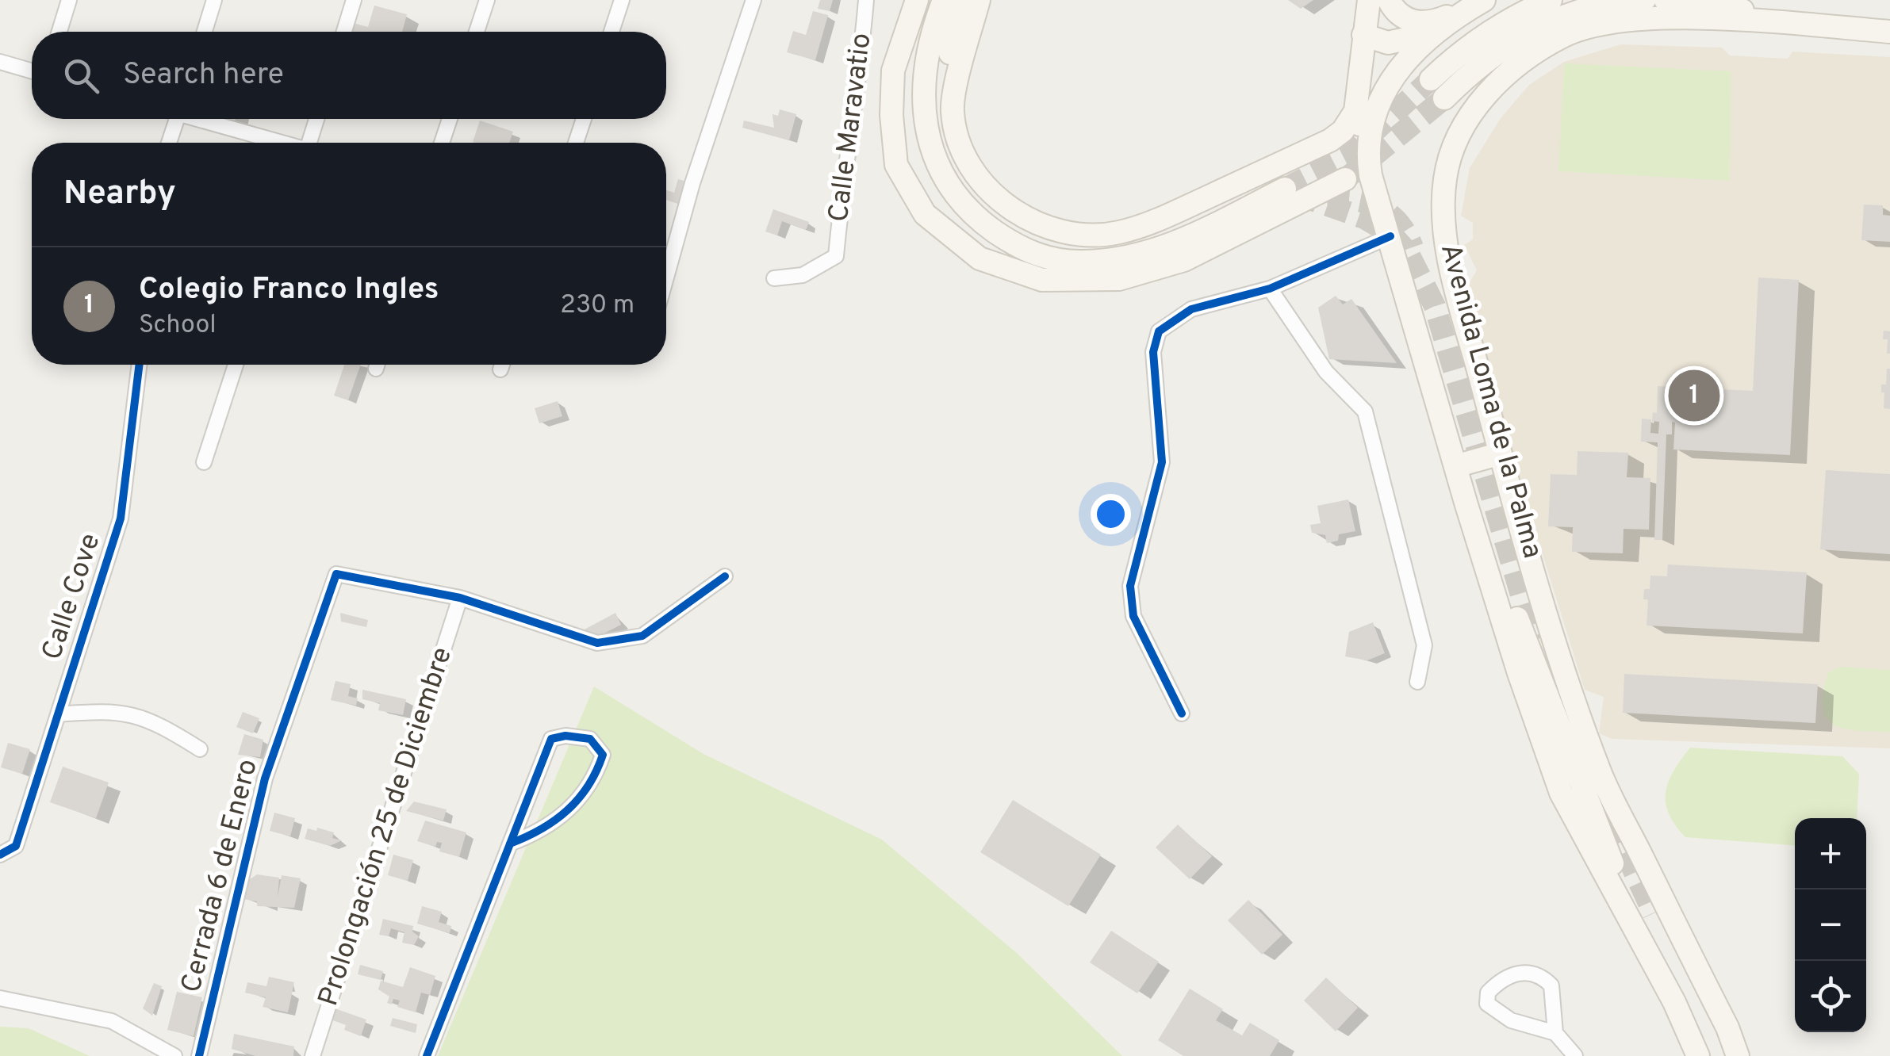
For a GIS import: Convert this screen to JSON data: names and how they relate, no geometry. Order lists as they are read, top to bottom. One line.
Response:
{"streets":{"main road":["Avenida Loma de la Palma"],"street":["Calle Maravatio","Calle Cove","Prolongación 25 de Diciembre","Cerrada 6 de Enero"]},"crossings":[["Prolongación 25 de Diciembre","Cerrada 6 de Enero"]],"page":{"search":"Search here","heading":"Nearby","list":[{"mark":"1","name":"Colegio Franco Ingles","note":"School","value":"230 m"}],"pins":"1","map_buttons":["+","−"]}}
